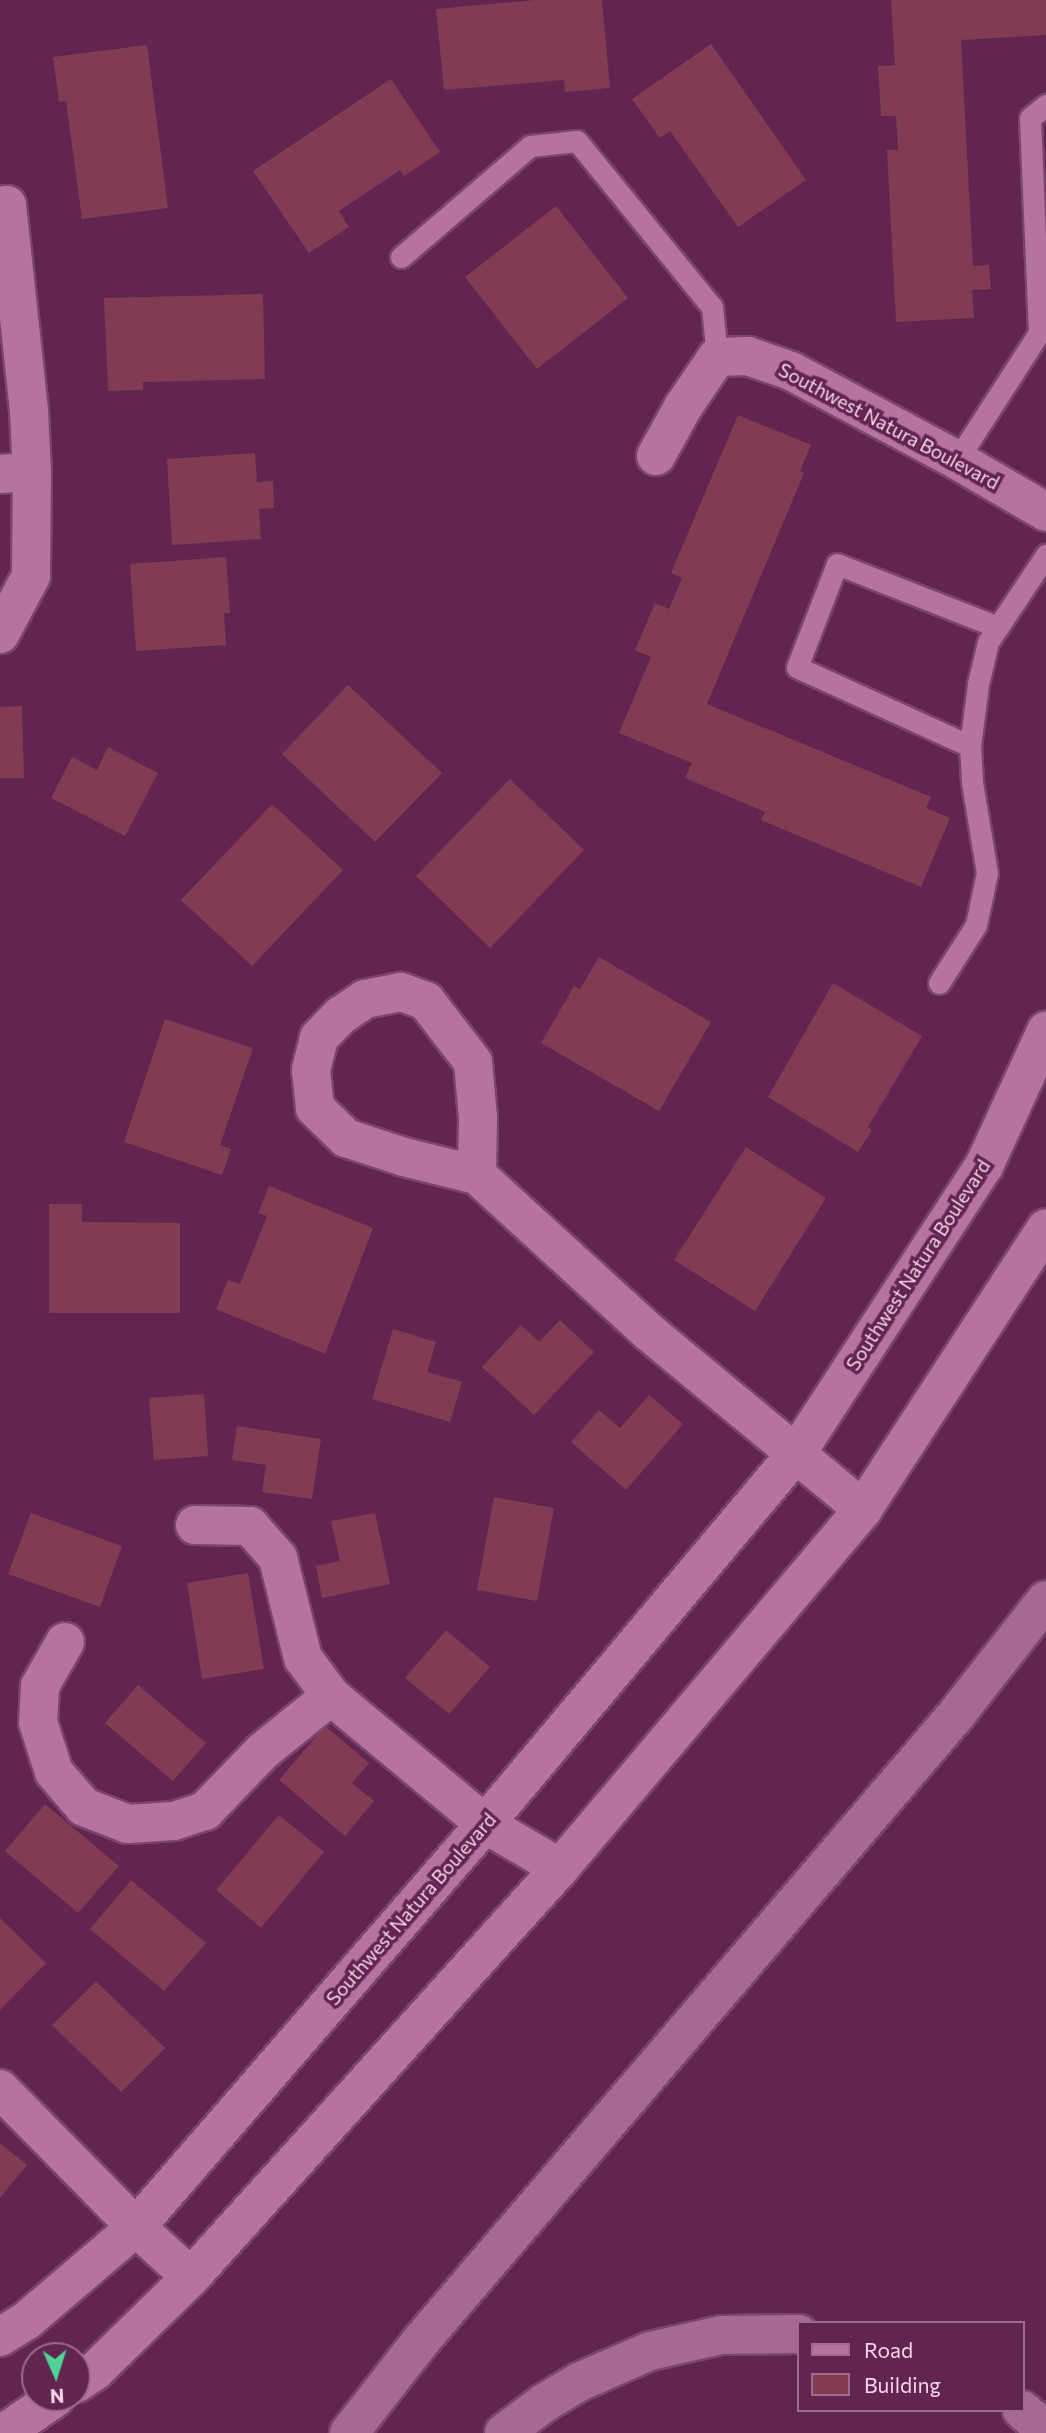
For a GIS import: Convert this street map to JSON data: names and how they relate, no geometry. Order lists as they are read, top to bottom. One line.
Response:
{"streets":{"street":["Southwest Natura Boulevard"]},"legend":["Road","Building"],"north":"bottom"}
